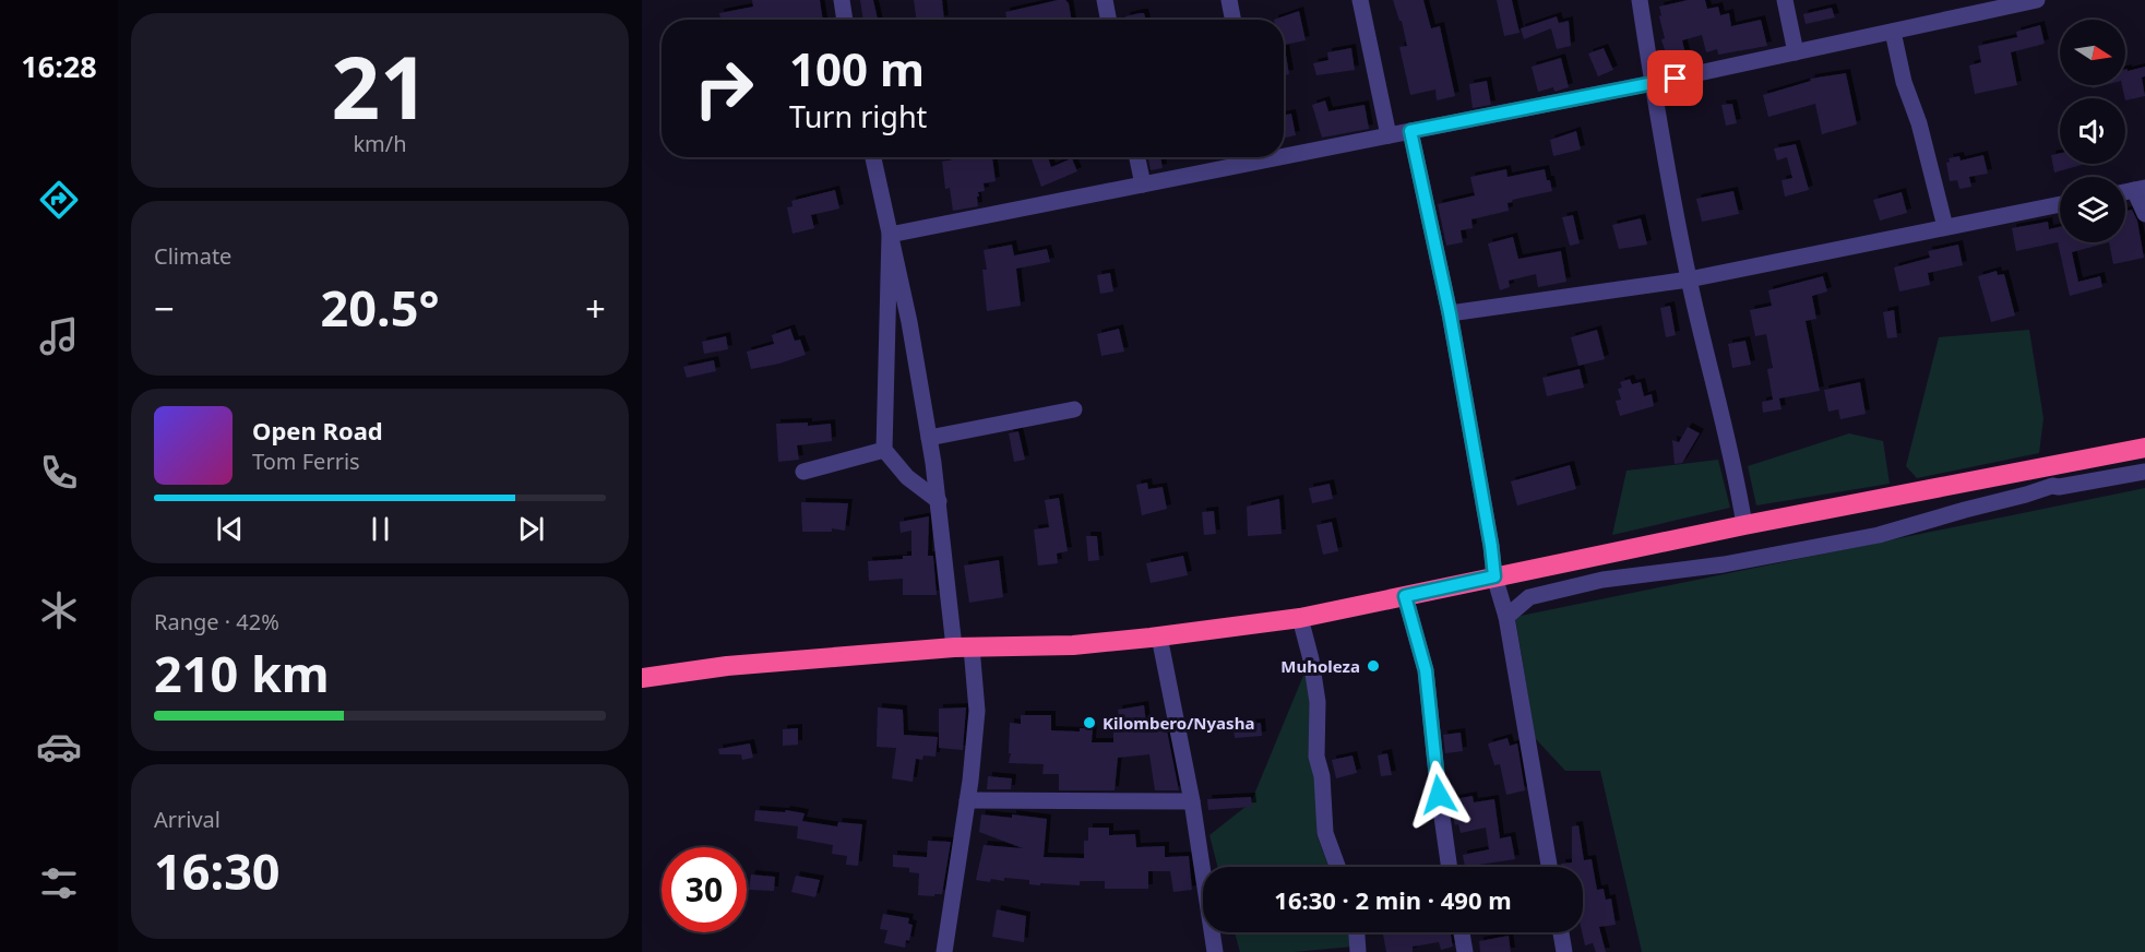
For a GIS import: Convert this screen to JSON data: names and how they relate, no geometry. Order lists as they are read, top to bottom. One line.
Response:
{"places":["Muholeza","Kilombero/Nyasha"],"north":"right","page":{"tabs":"16:28","tile":[["21","km/h"],"Climate",["Range · 42%","210 km"],["Arrival","16:30"]],"turn":["100 m","Turn right"],"heat":["−","20.5°","+"],"song":["Open Road","Tom Ferris"],"limit":"30","trip":"16:30 · 2 min · 490 m"}}
